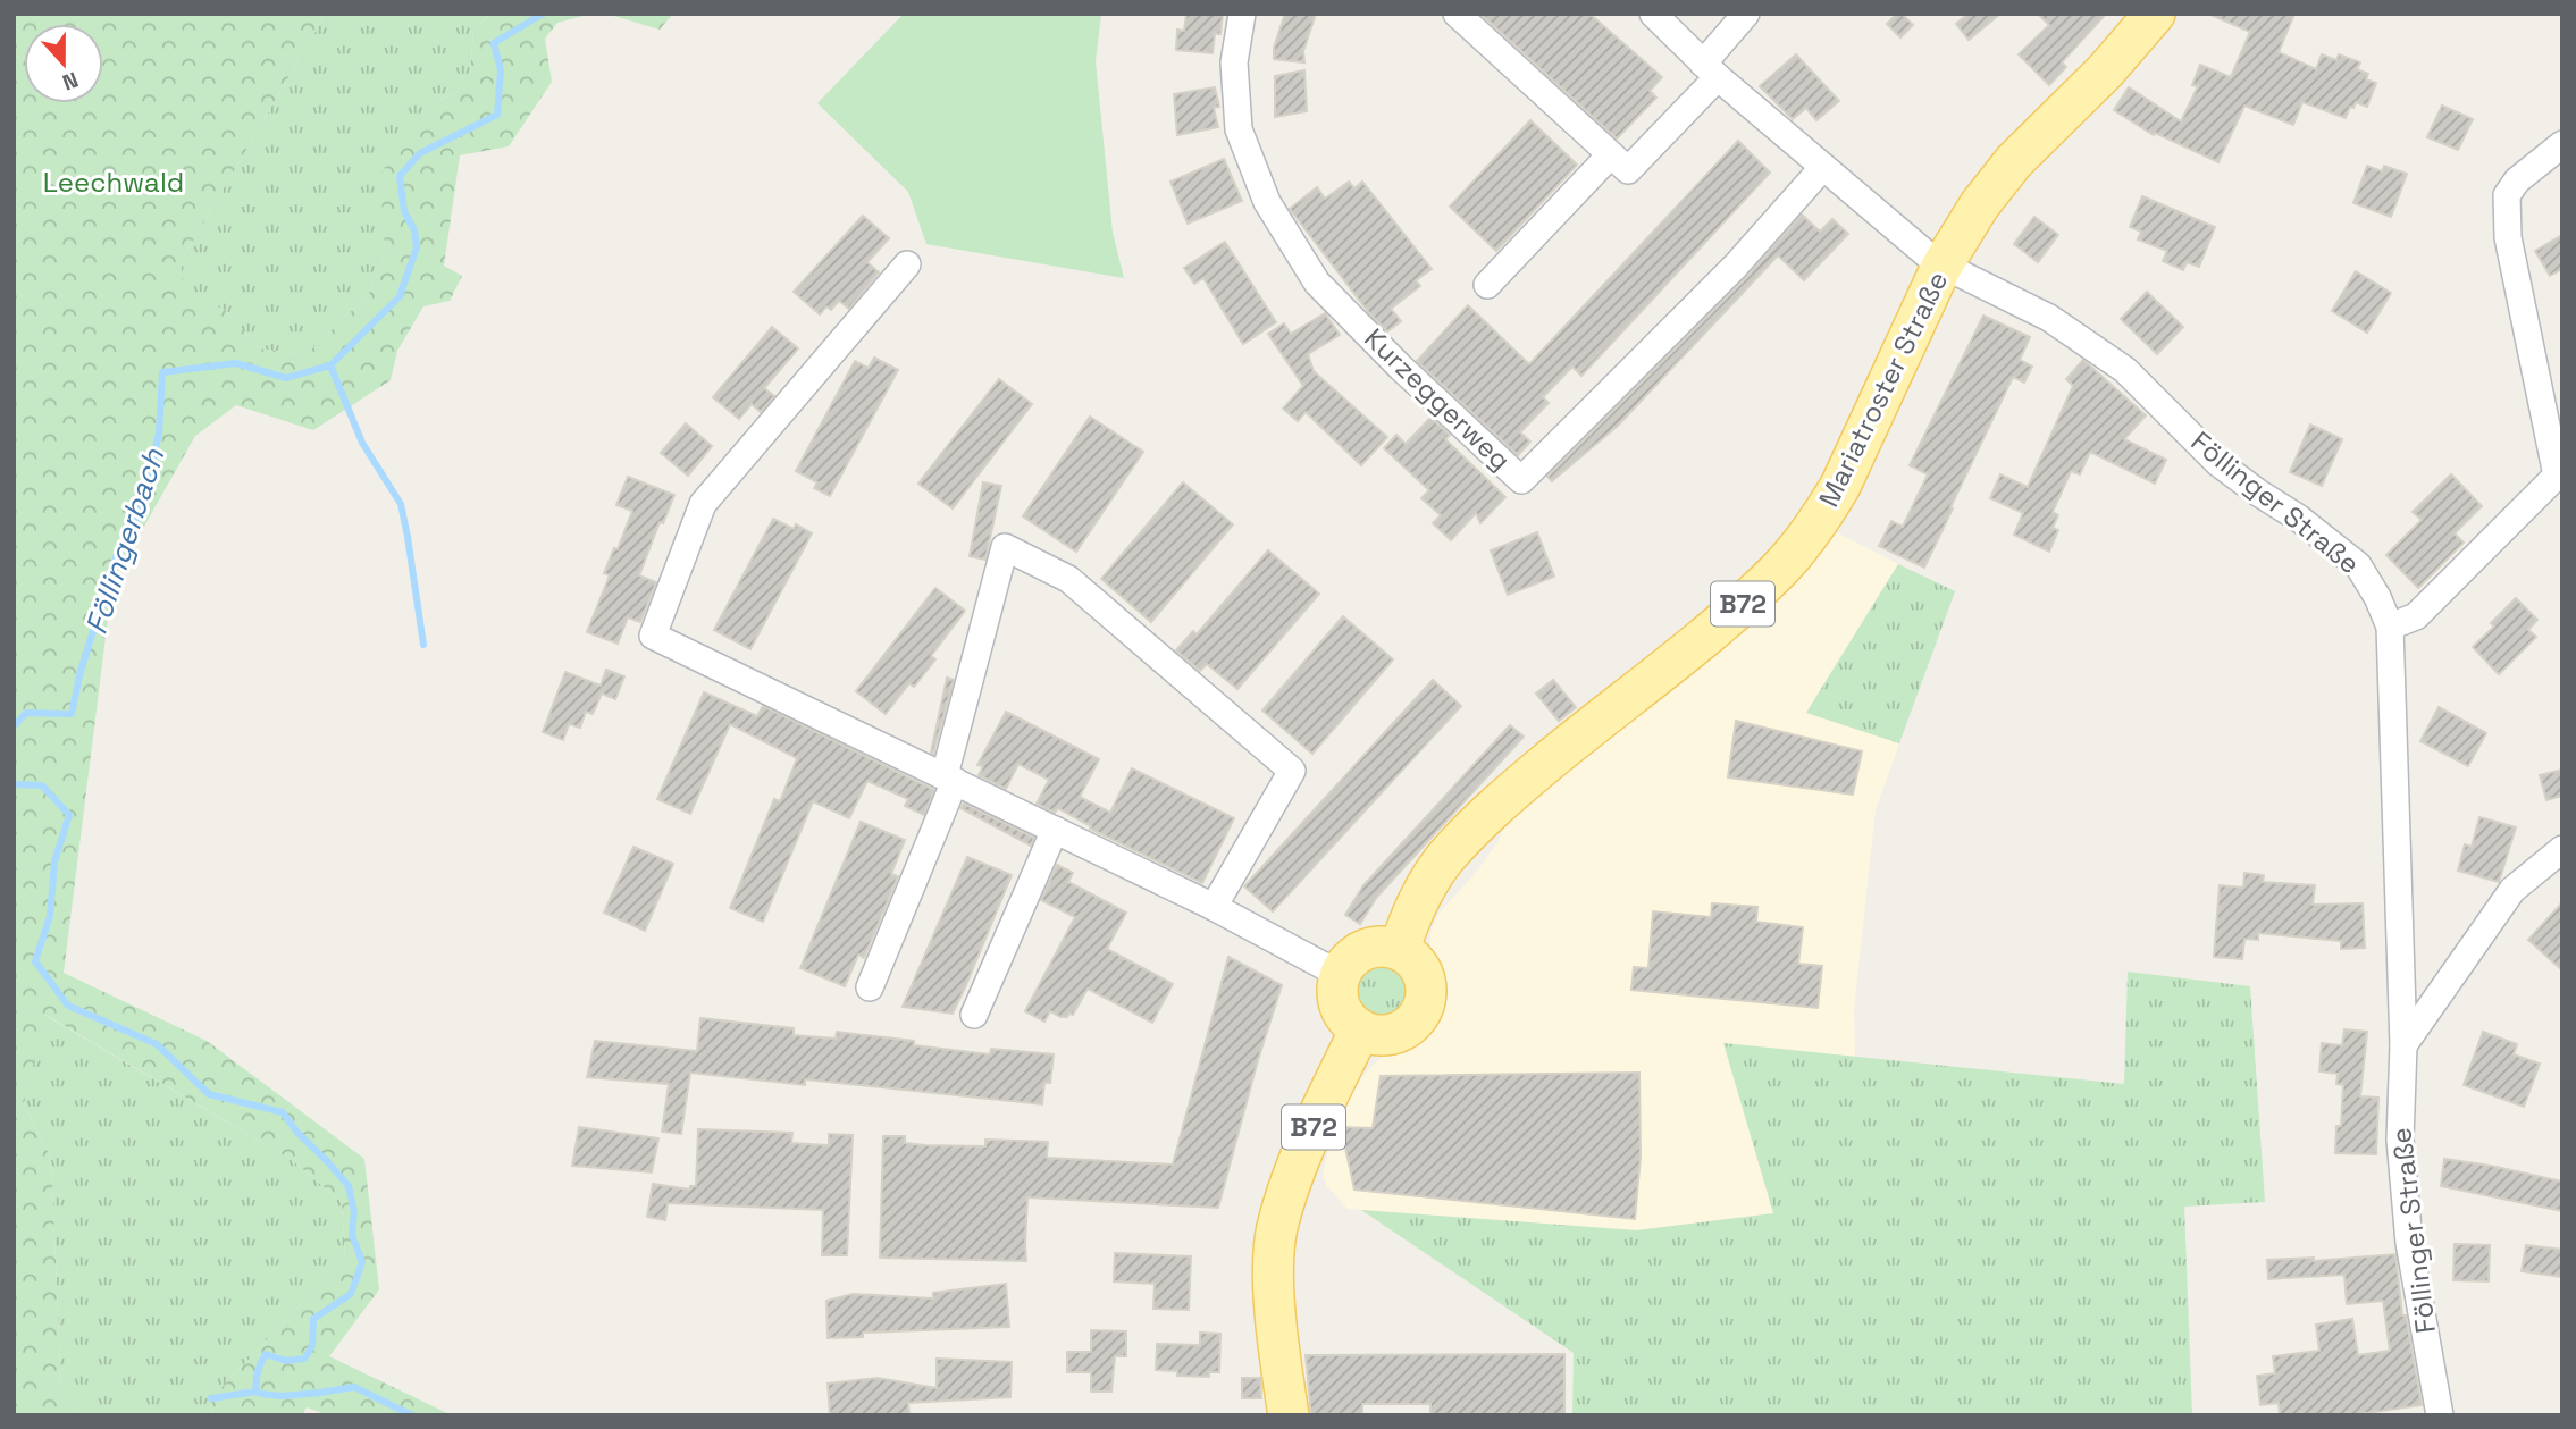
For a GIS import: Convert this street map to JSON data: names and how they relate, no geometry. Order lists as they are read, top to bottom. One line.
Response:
{"streets":{"main road":["Mariatroster Straße","B72"],"street":["Kurzeggerweg","Föllinger Straße"]},"crossings":[["Mariatroster Straße","Föllinger Straße"],["Mariatroster Straße","B72"]],"water":["Föllingerbach"],"parks":["Leechwald"],"north":"bottom"}
